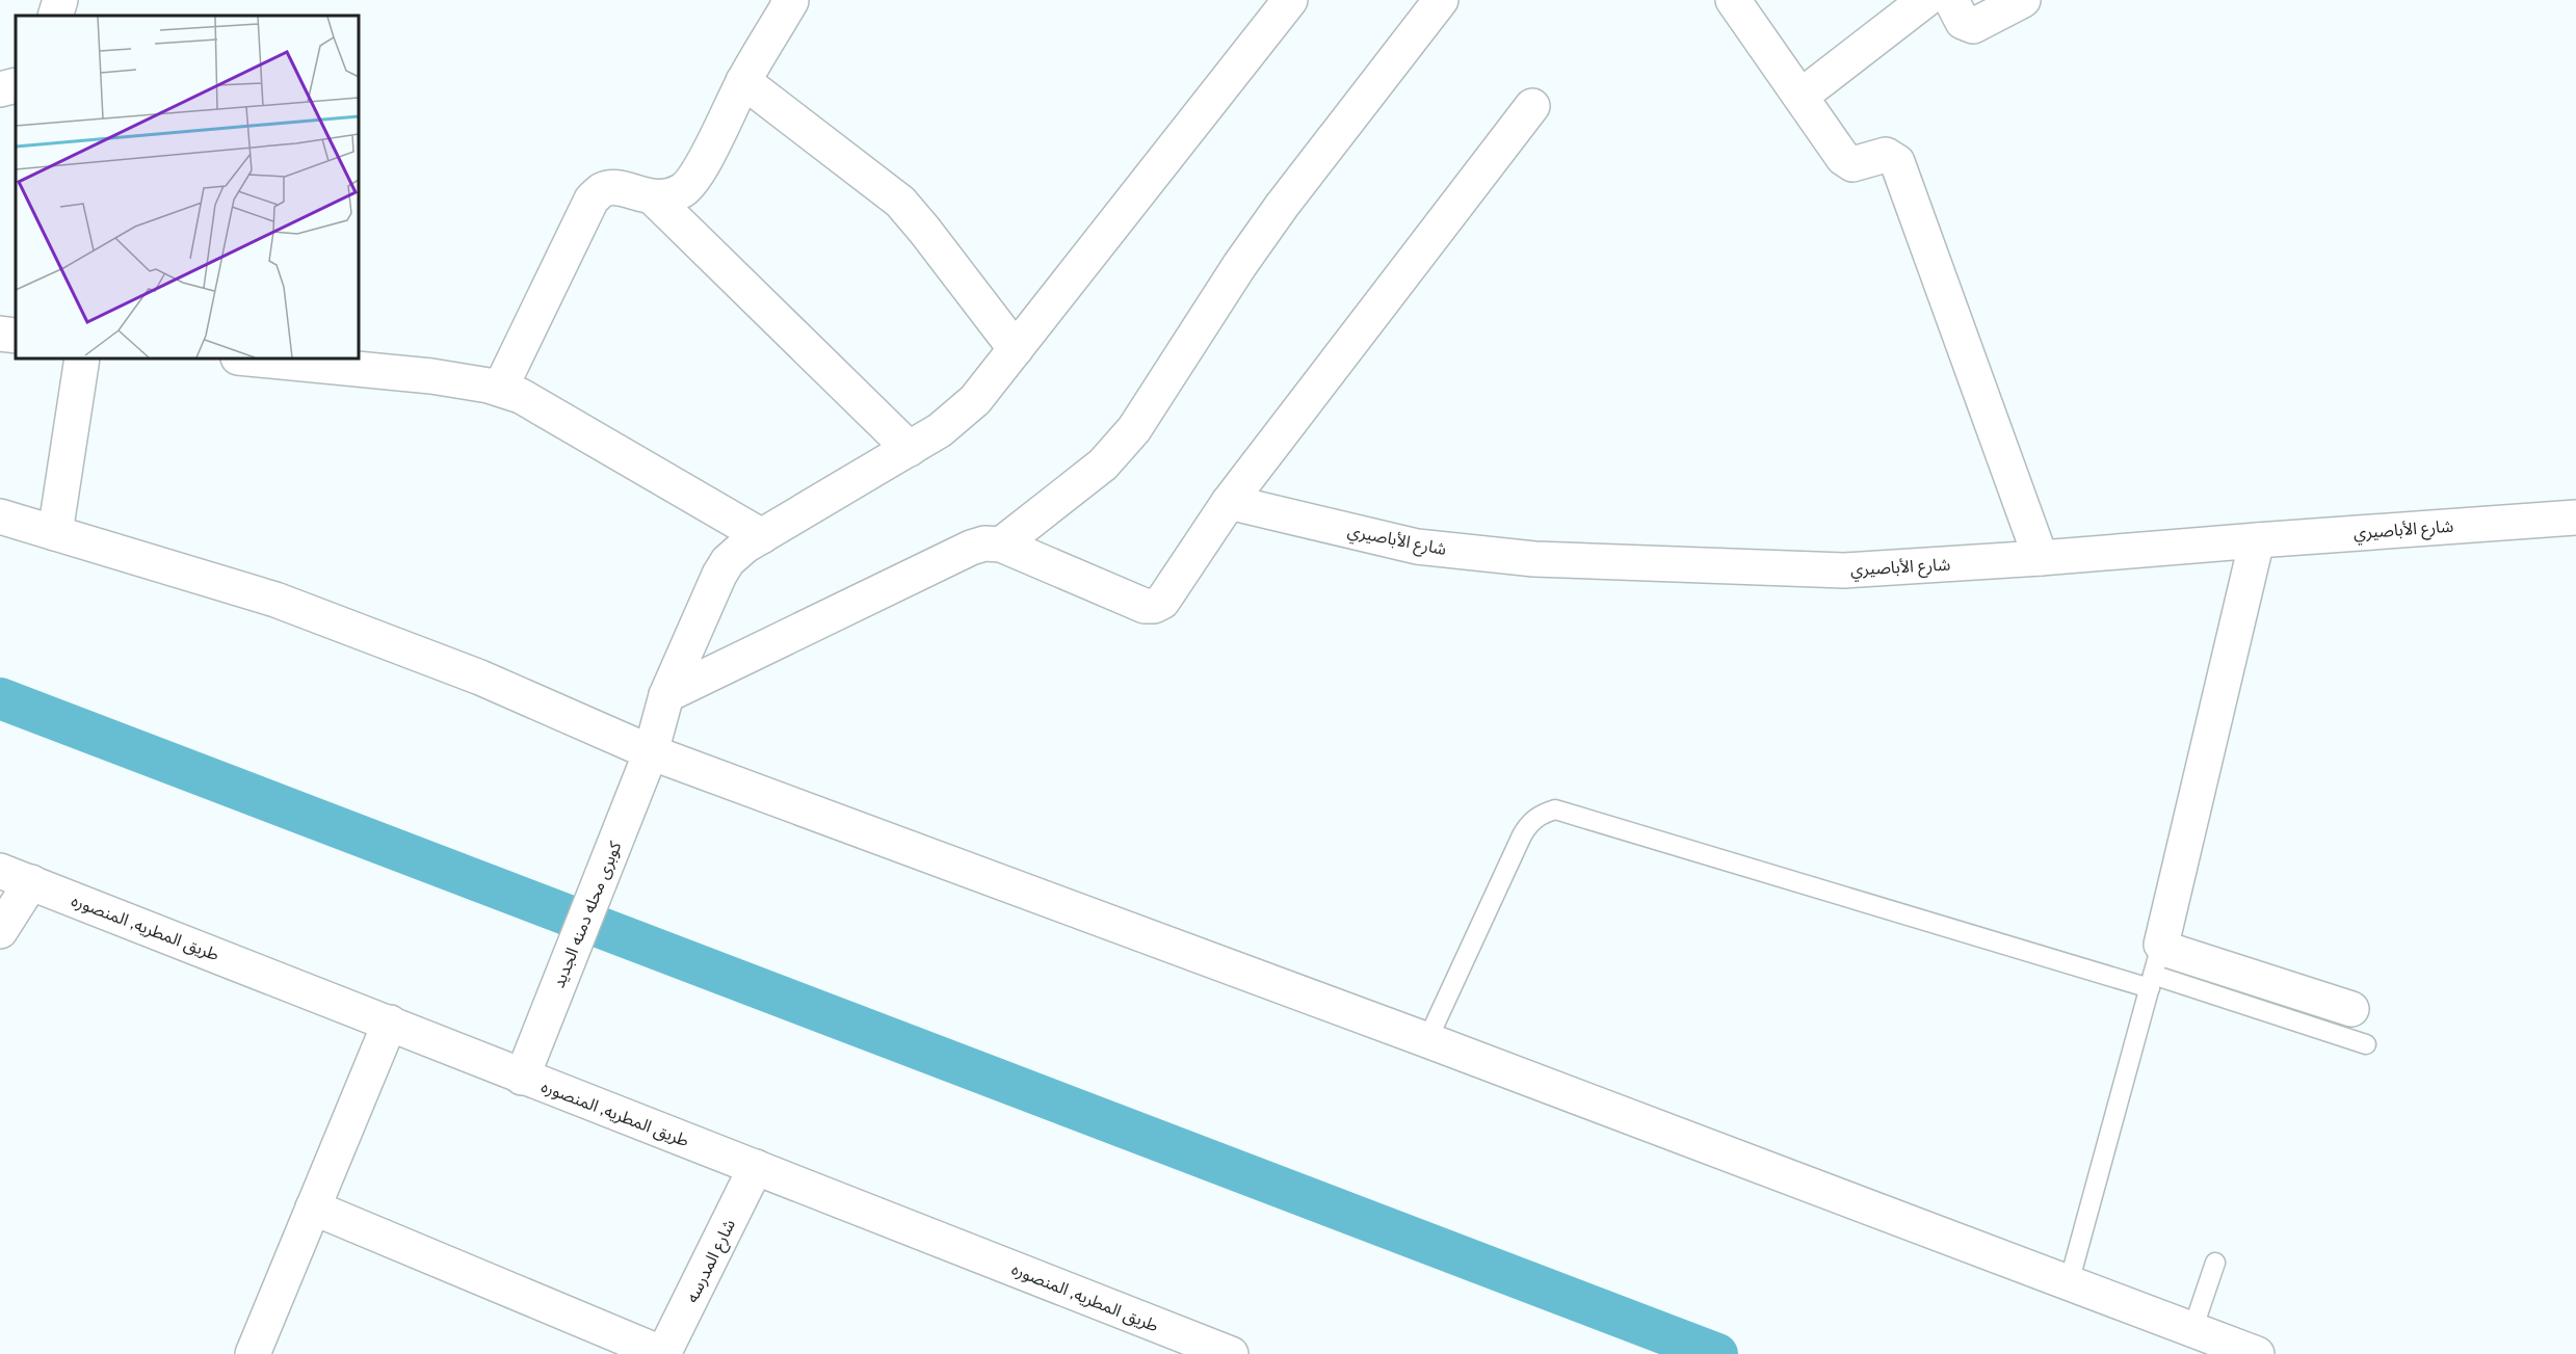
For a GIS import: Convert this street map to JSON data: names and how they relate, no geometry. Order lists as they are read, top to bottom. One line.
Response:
{"streets":{"street":["شارع الأباصيري","كوبرى محله دمنه الجديد","طريق المطريه, المنصوره","شارع المدرسه"]},"crossings":[["كوبرى محله دمنه الجديد","طريق المطريه, المنصوره"],["طريق المطريه, المنصوره","شارع المدرسه"]]}
